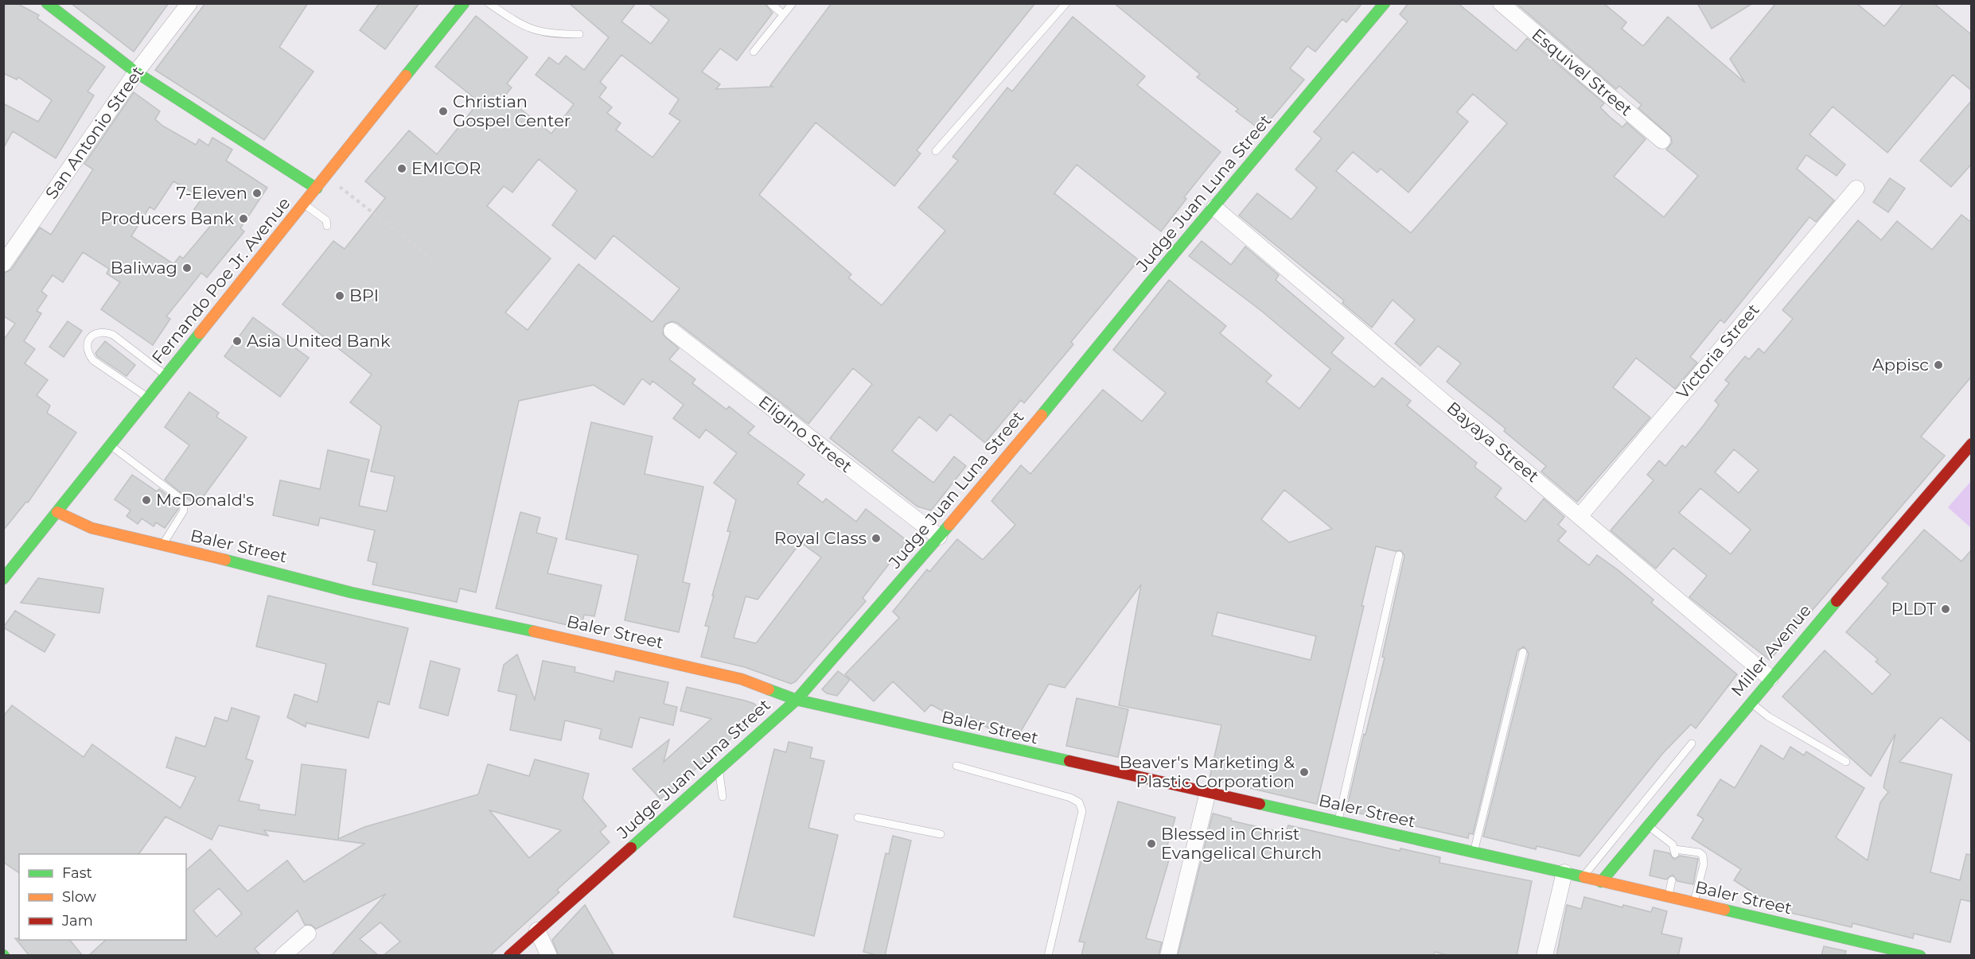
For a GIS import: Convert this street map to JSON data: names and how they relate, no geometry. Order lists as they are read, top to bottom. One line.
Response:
{"streets":{"street":["Esquivel Street","San Antonio Street","Judge Juan Luna Street","Fernando Poe Jr. Avenue","Victoria Street","Eligino Street","Bayaya Street","Baler Street","Miller Avenue"]},"crossings":[["Judge Juan Luna Street","Eligino Street"],["Judge Juan Luna Street","Bayaya Street"],["Judge Juan Luna Street","Baler Street"],["Fernando Poe Jr. Avenue","Baler Street"],["Victoria Street","Bayaya Street"],["Bayaya Street","Miller Avenue"],["Baler Street","Miller Avenue"]],"places":["Christian Gospel Center","EMICOR","7-Eleven","Producers Bank","Baliwag","BPI","Asia United Bank","Appisc","McDonald's","Royal Class","PLDT","Beaver's Marketing & Plastic Corporation","Blessed in Christ Evangelical Church"],"legend":["Fast","Slow","Jam"]}
